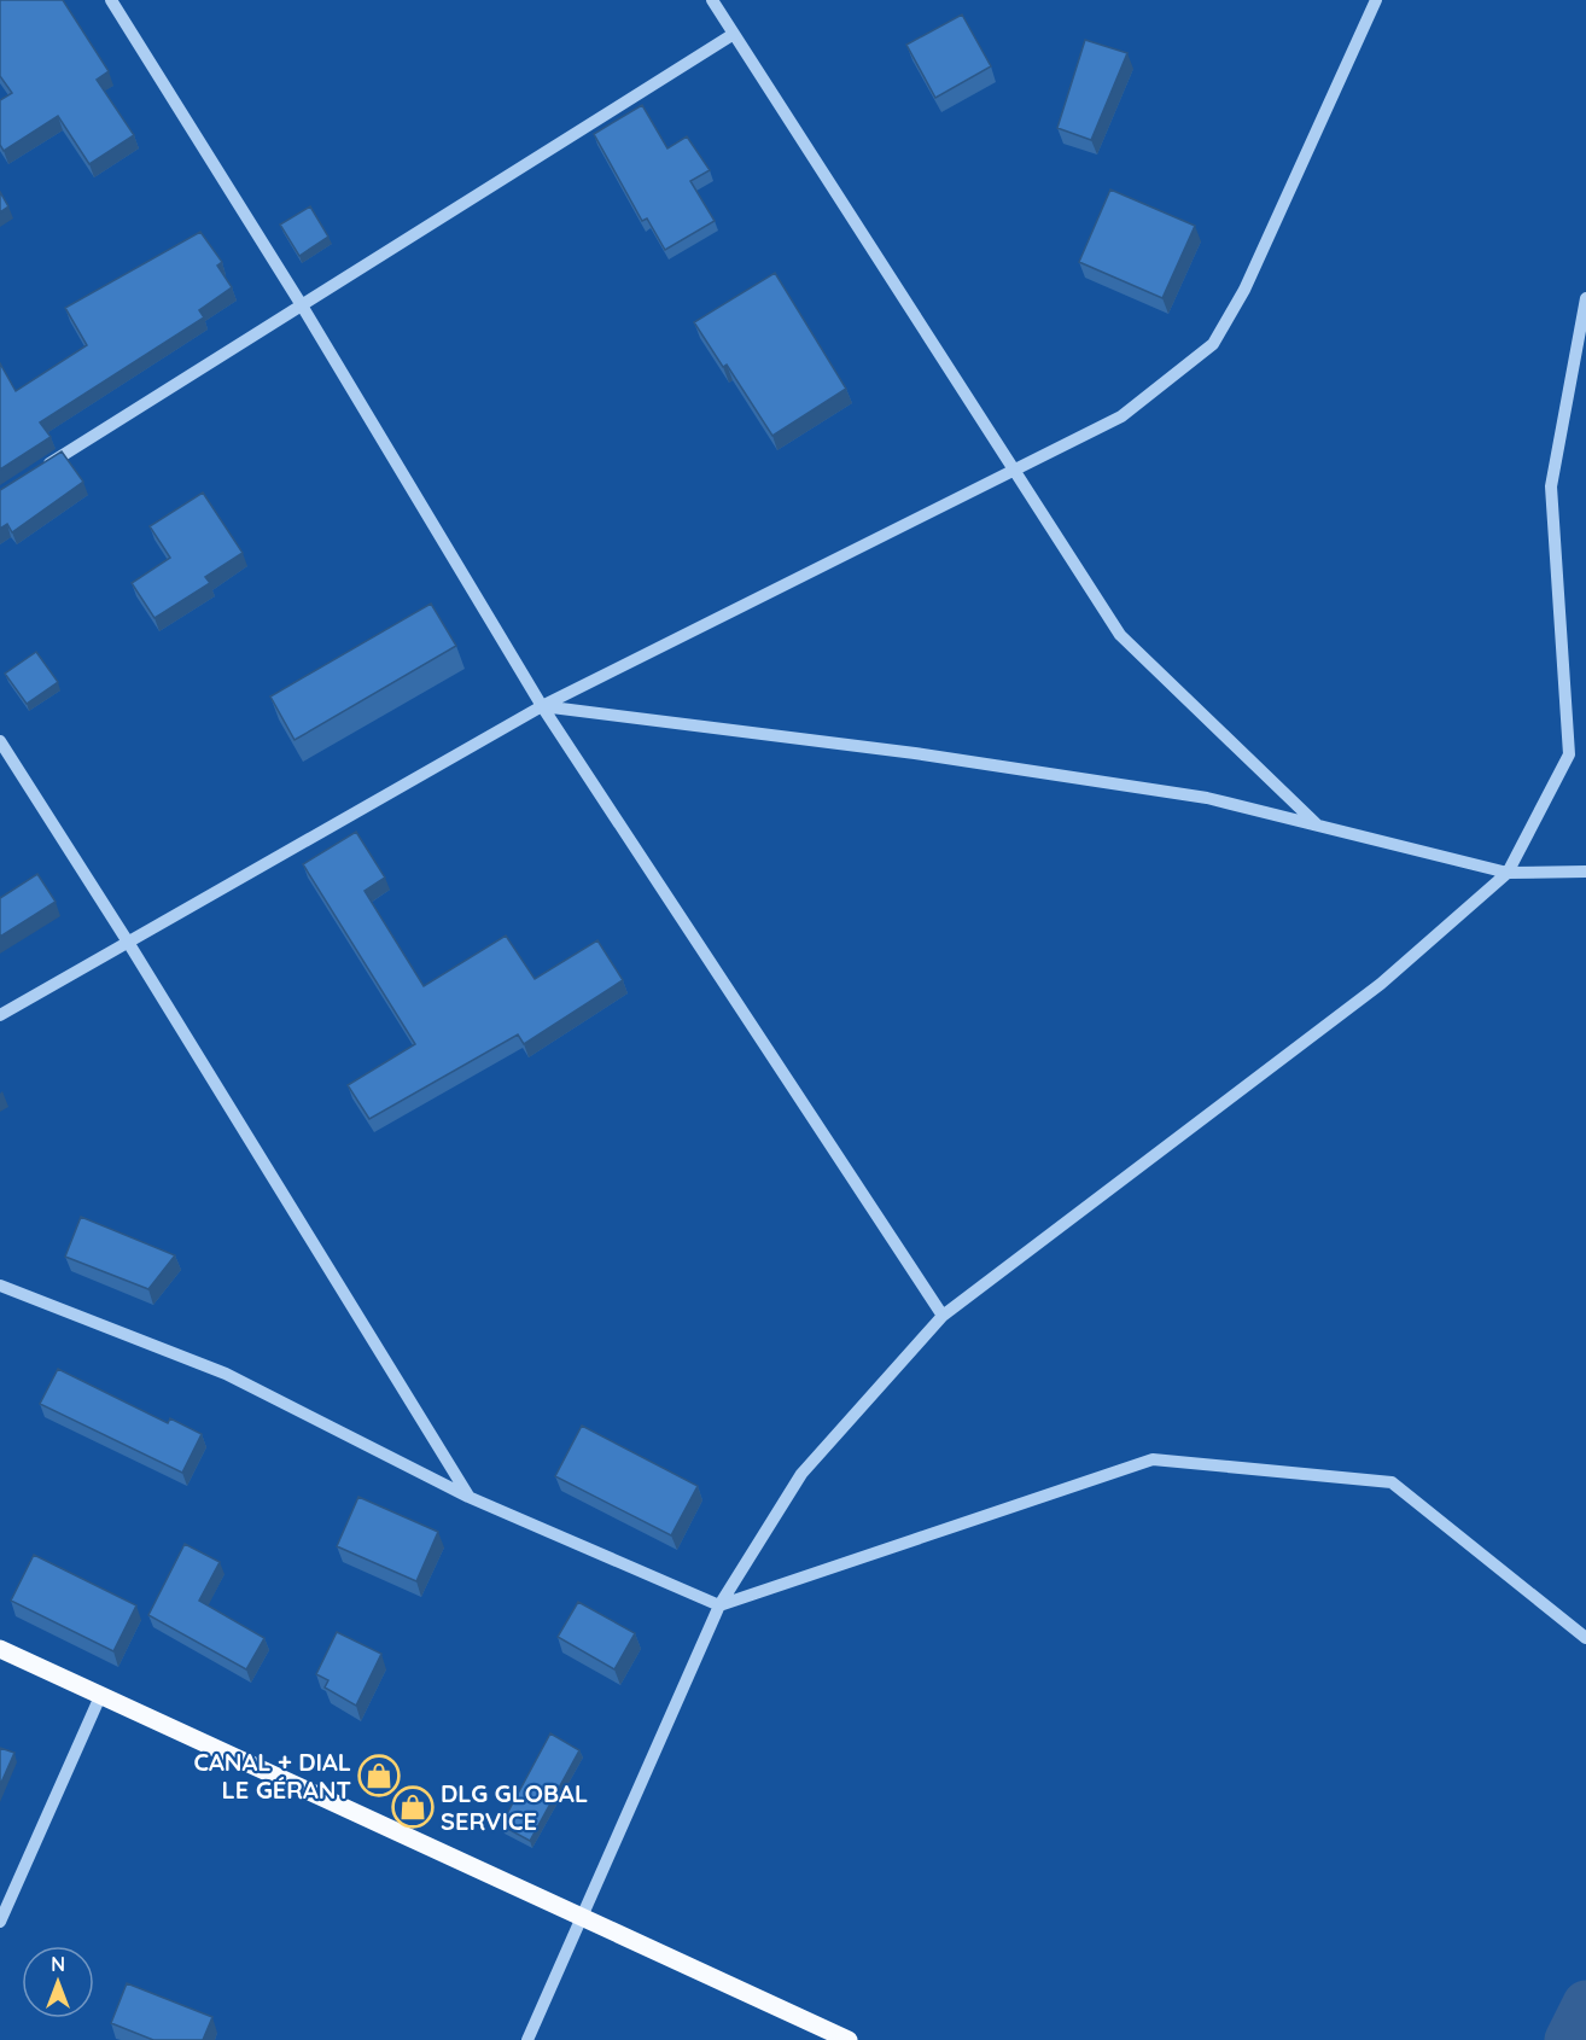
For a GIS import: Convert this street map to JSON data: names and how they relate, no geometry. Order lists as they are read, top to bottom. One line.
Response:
{"places":{"shop":["CANAL + DIAL LE GÉRANT","DLG GLOBAL SERVICE"]},"north":"top"}
